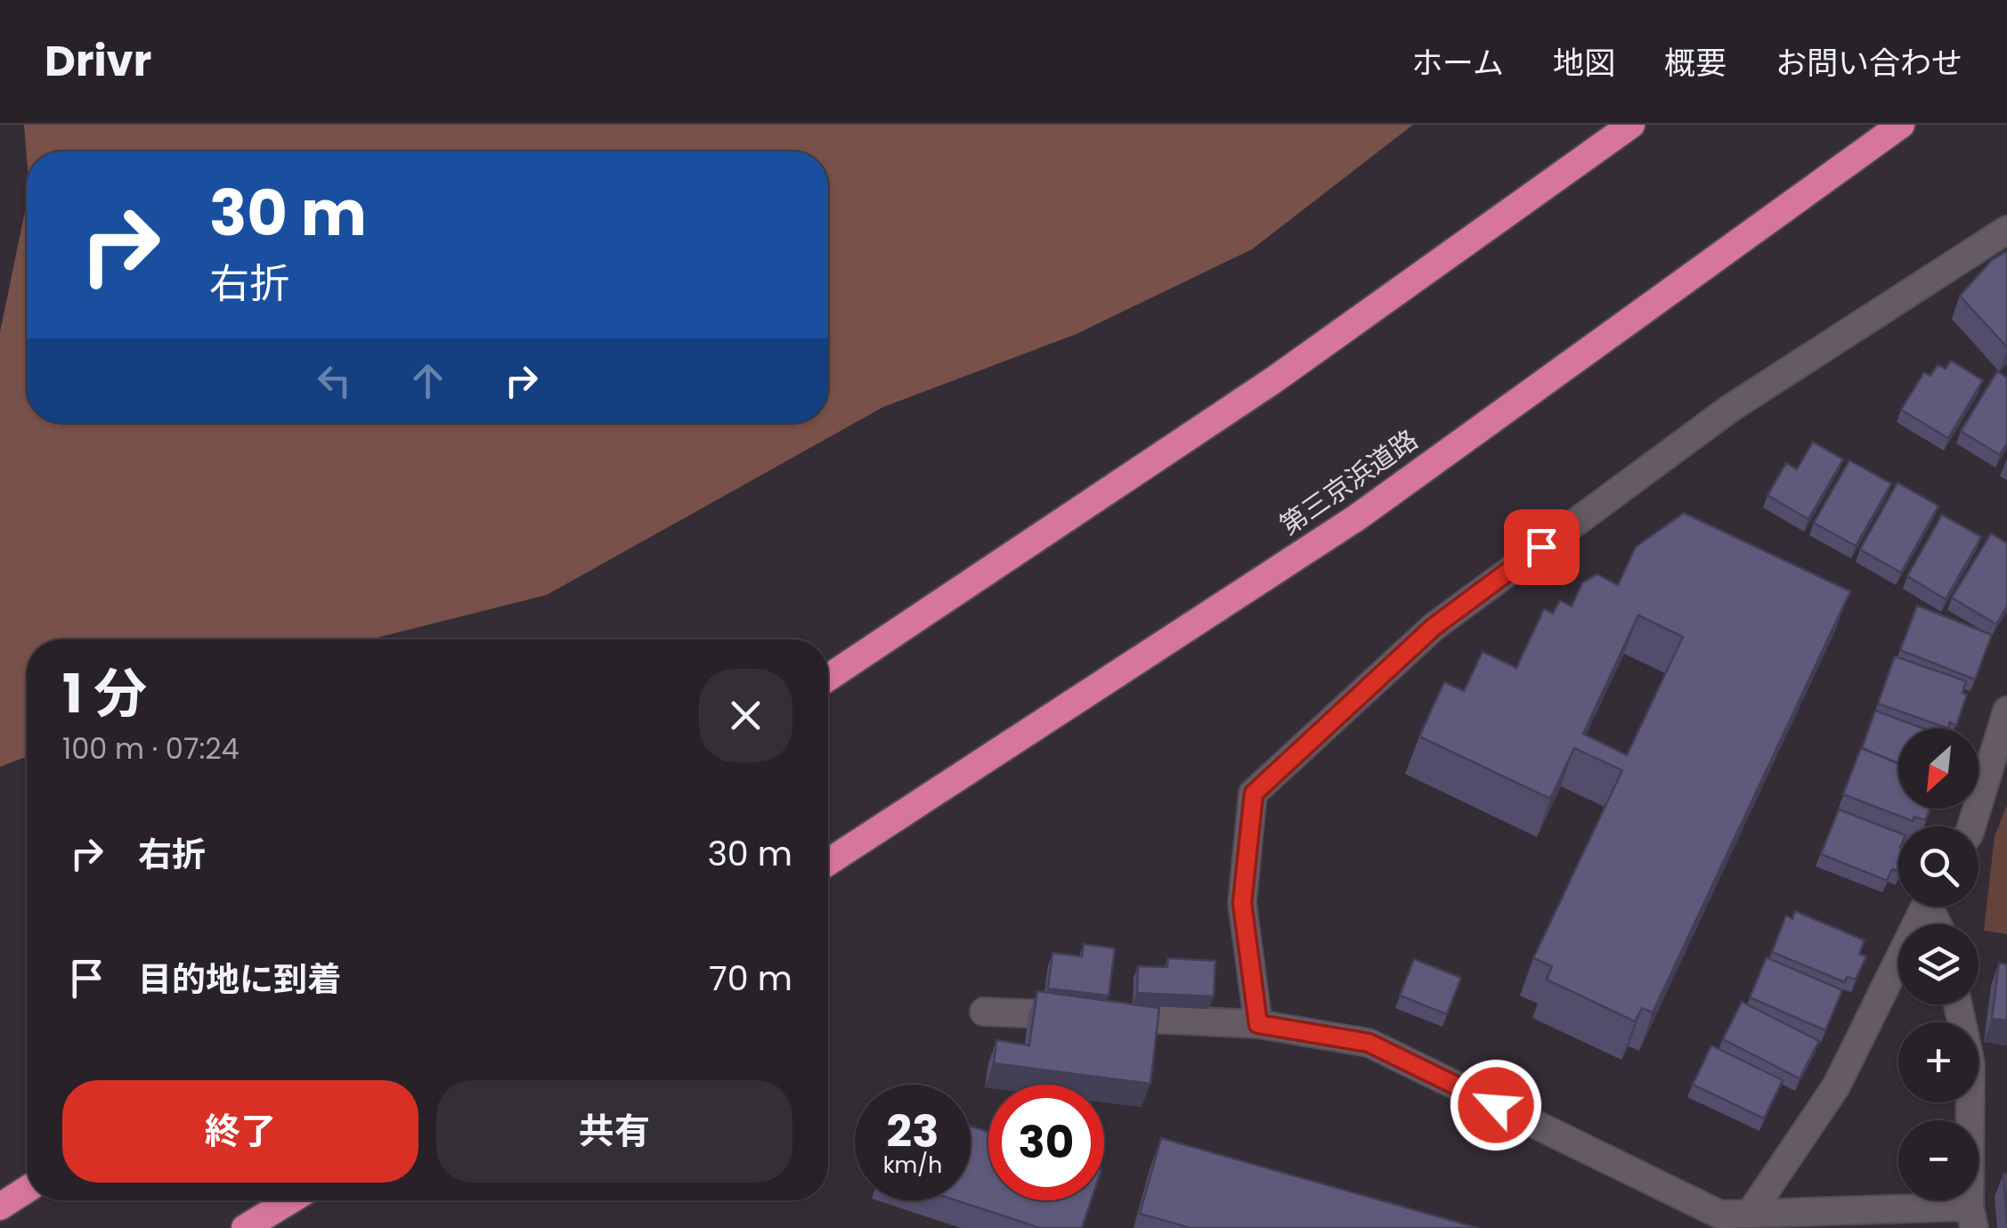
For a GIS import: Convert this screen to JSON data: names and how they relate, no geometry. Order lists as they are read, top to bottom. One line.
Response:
{"streets":{"highway":["第三京浜道路"]},"north":"bottom left","page":{"header":"Drivr","nav":["ホーム","地図","概要","お問い合わせ"],"turn":["30 m","右折"],"heading":["1 分","100 m · 07:24"],"map_buttons":["+","−"],"list":[{"name":"右折","value":"30 m"},{"name":"目的地に到着","value":"70 m"}],"buttons":["終了","共有"],"speed":"23 km/h","limit":"30"}}
